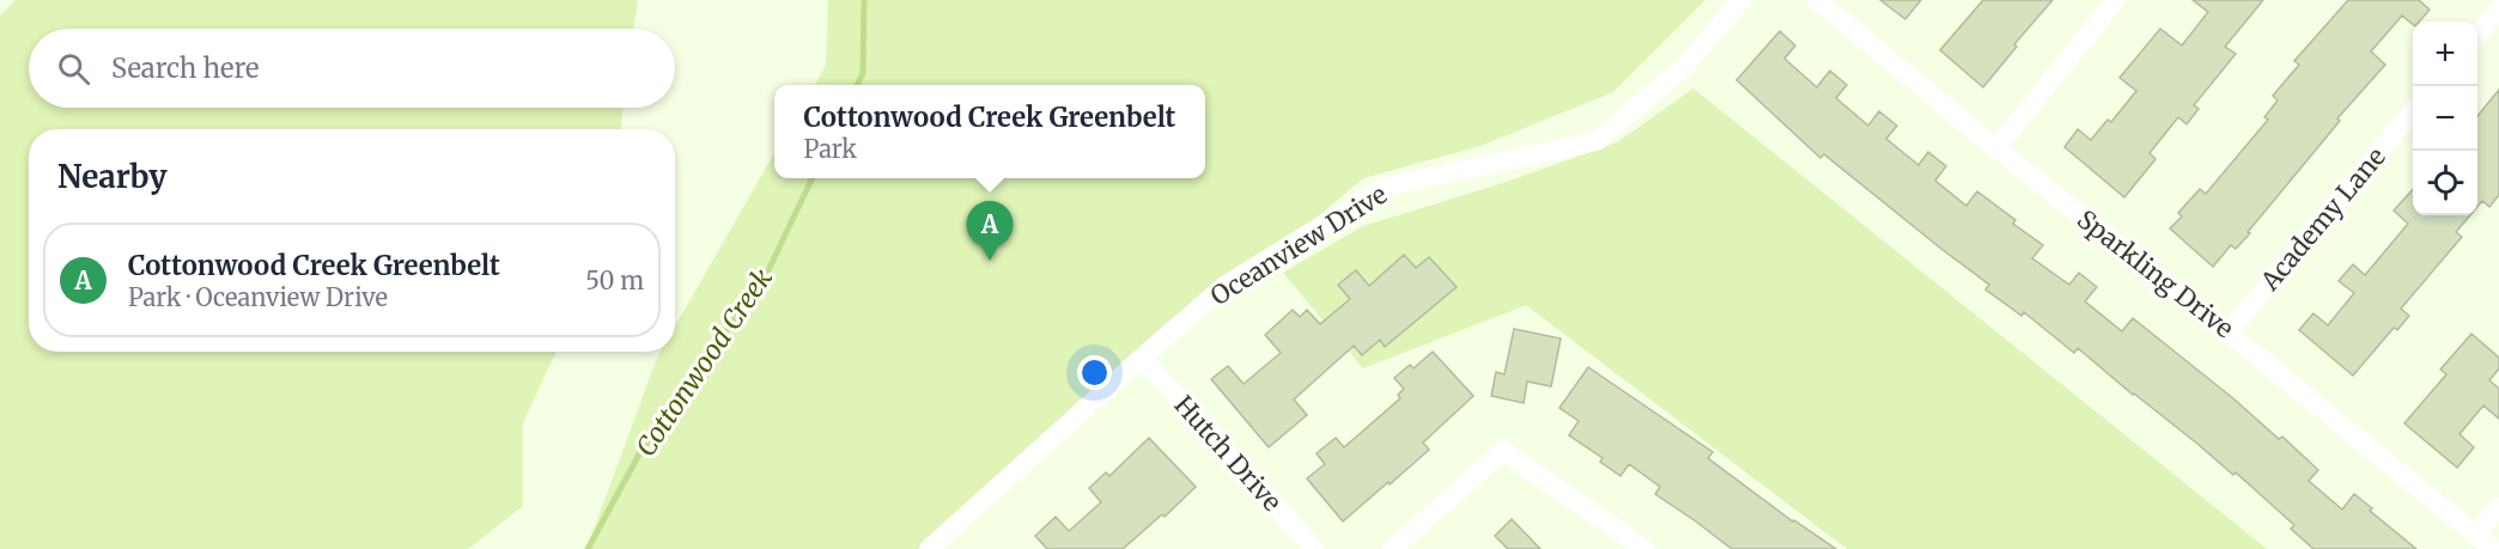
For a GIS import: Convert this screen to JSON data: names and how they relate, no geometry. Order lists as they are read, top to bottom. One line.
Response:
{"streets":{"street":["Academy Lane","Oceanview Drive","Sparkling Drive","Hutch Drive"]},"crossings":[["Academy Lane","Sparkling Drive"],["Oceanview Drive","Hutch Drive"]],"water":["Cottonwood Creek"],"page":{"map_buttons":["+","−"],"search":"Search here","popup":["Cottonwood Creek Greenbelt","Park"],"heading":"Nearby","pins":"A","list":[{"mark":"A","name":"Cottonwood Creek Greenbelt","note":"Park · Oceanview Drive","value":"50 m"}]}}
